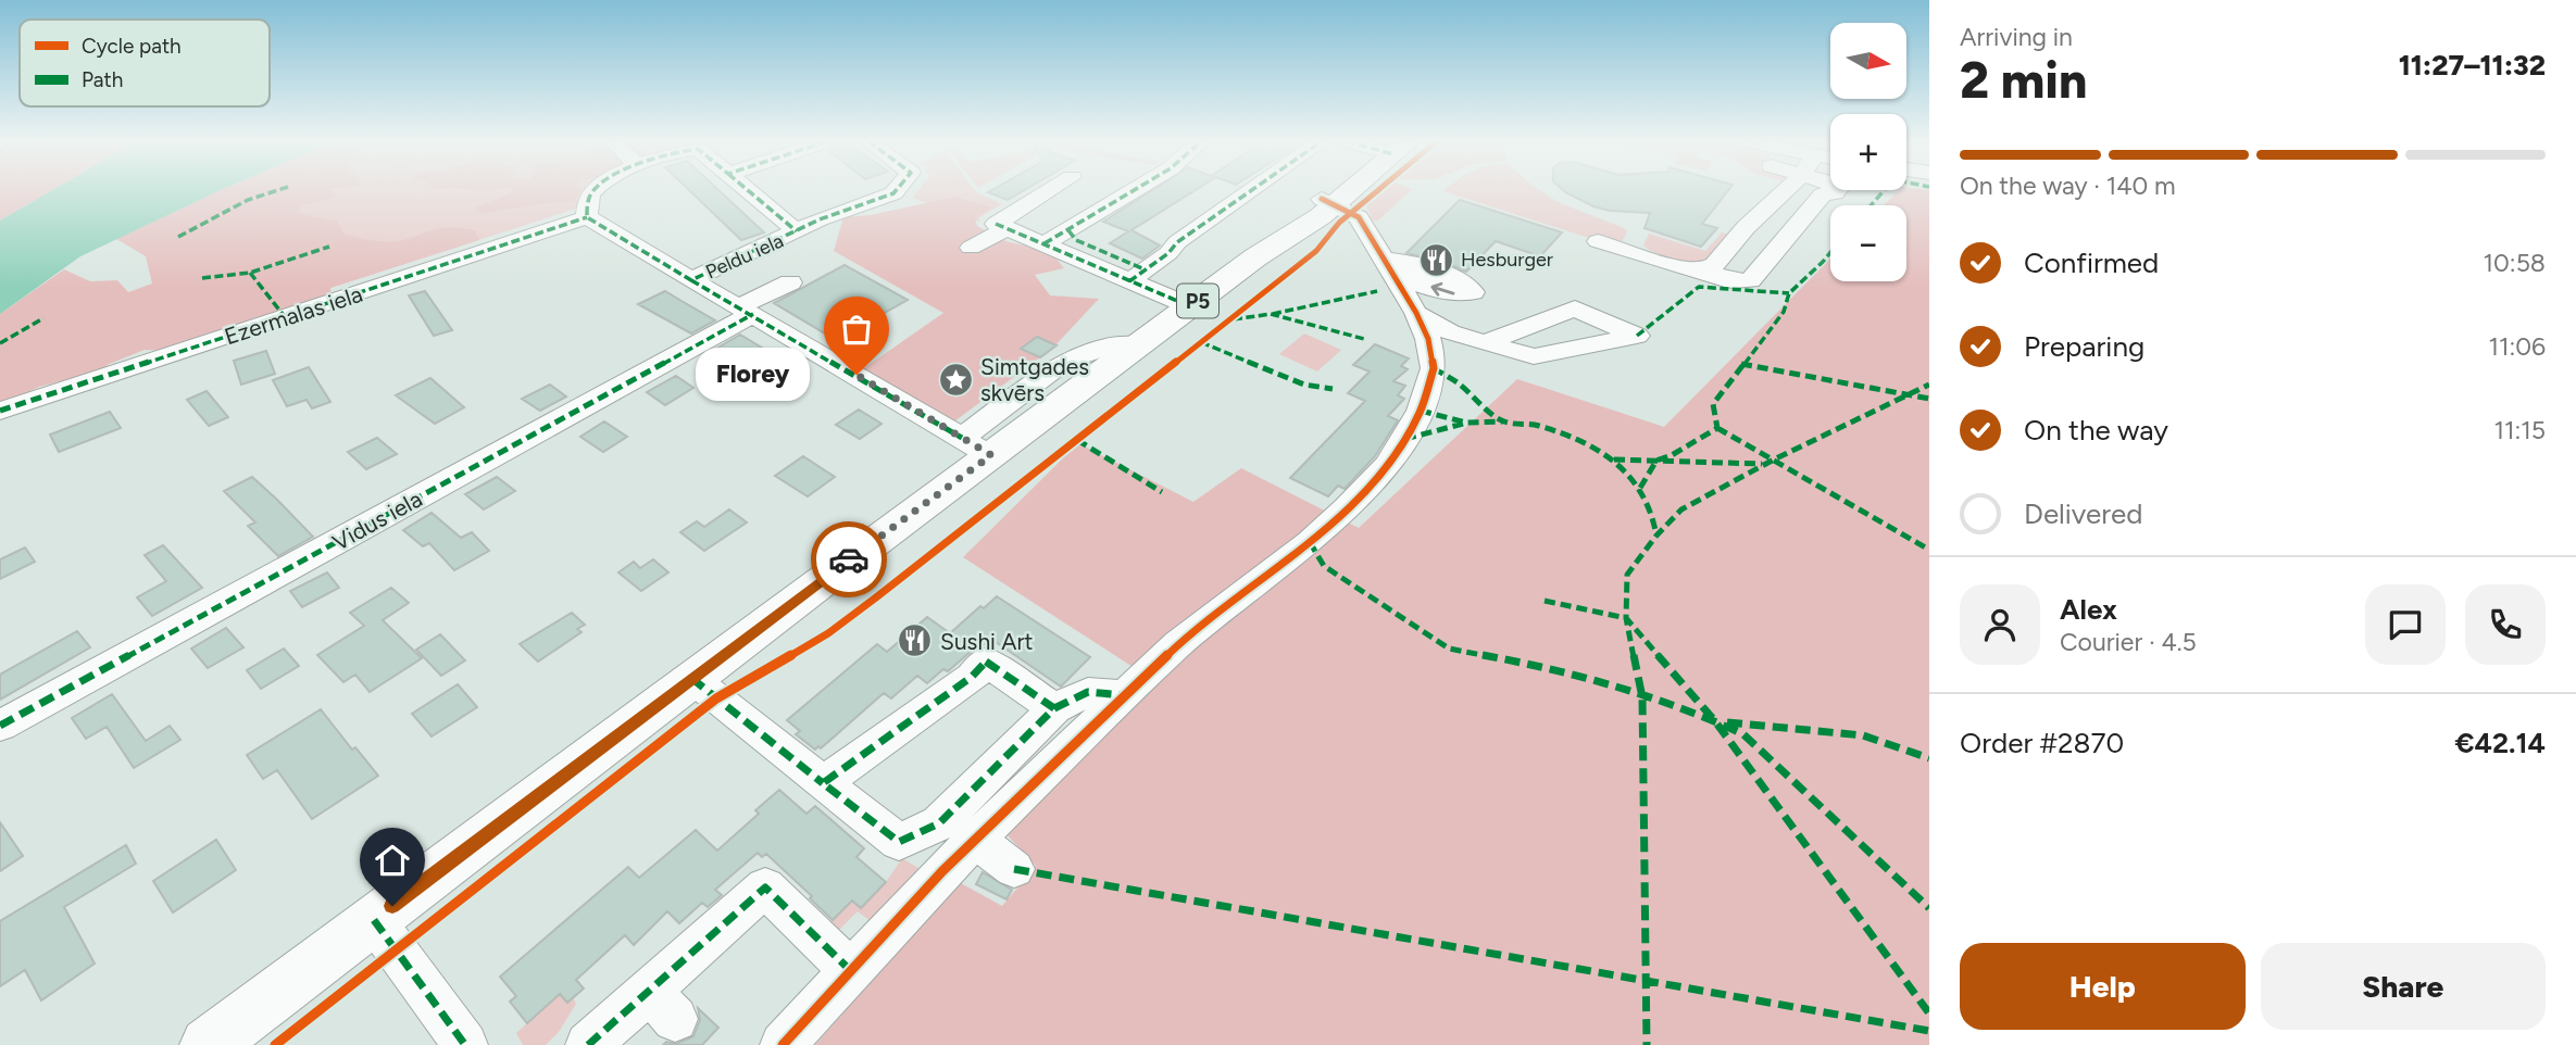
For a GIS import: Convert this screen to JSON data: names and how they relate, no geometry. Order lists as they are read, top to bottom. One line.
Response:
{"streets":{"main road":["P5"],"street":["Peldu iela","Ezermalas iela","Vidus iela"]},"crossings":[["Peldu iela","P5"],["Peldu iela","Ezermalas iela"],["Peldu iela","Vidus iela"]],"places":{"restaurant":["Hesburger","Sushi Art"],"other":["Florey"],"place":["Simtgades skvērs"]},"legend":["Cycle path","Path"],"north":"right","page":{"heading":["2 min","Arriving in","11:27–11:32"],"panel":["Alex","Courier · 4.5","Order #2870","€42.14"],"map_buttons":["+","−"],"bar":"On the way · 140 m","list":[["Confirmed","10:58"],["Preparing","11:06"],["On the way","11:15"],"Delivered"],"bubble":"Florey","buttons":["Help","Share"]}}
